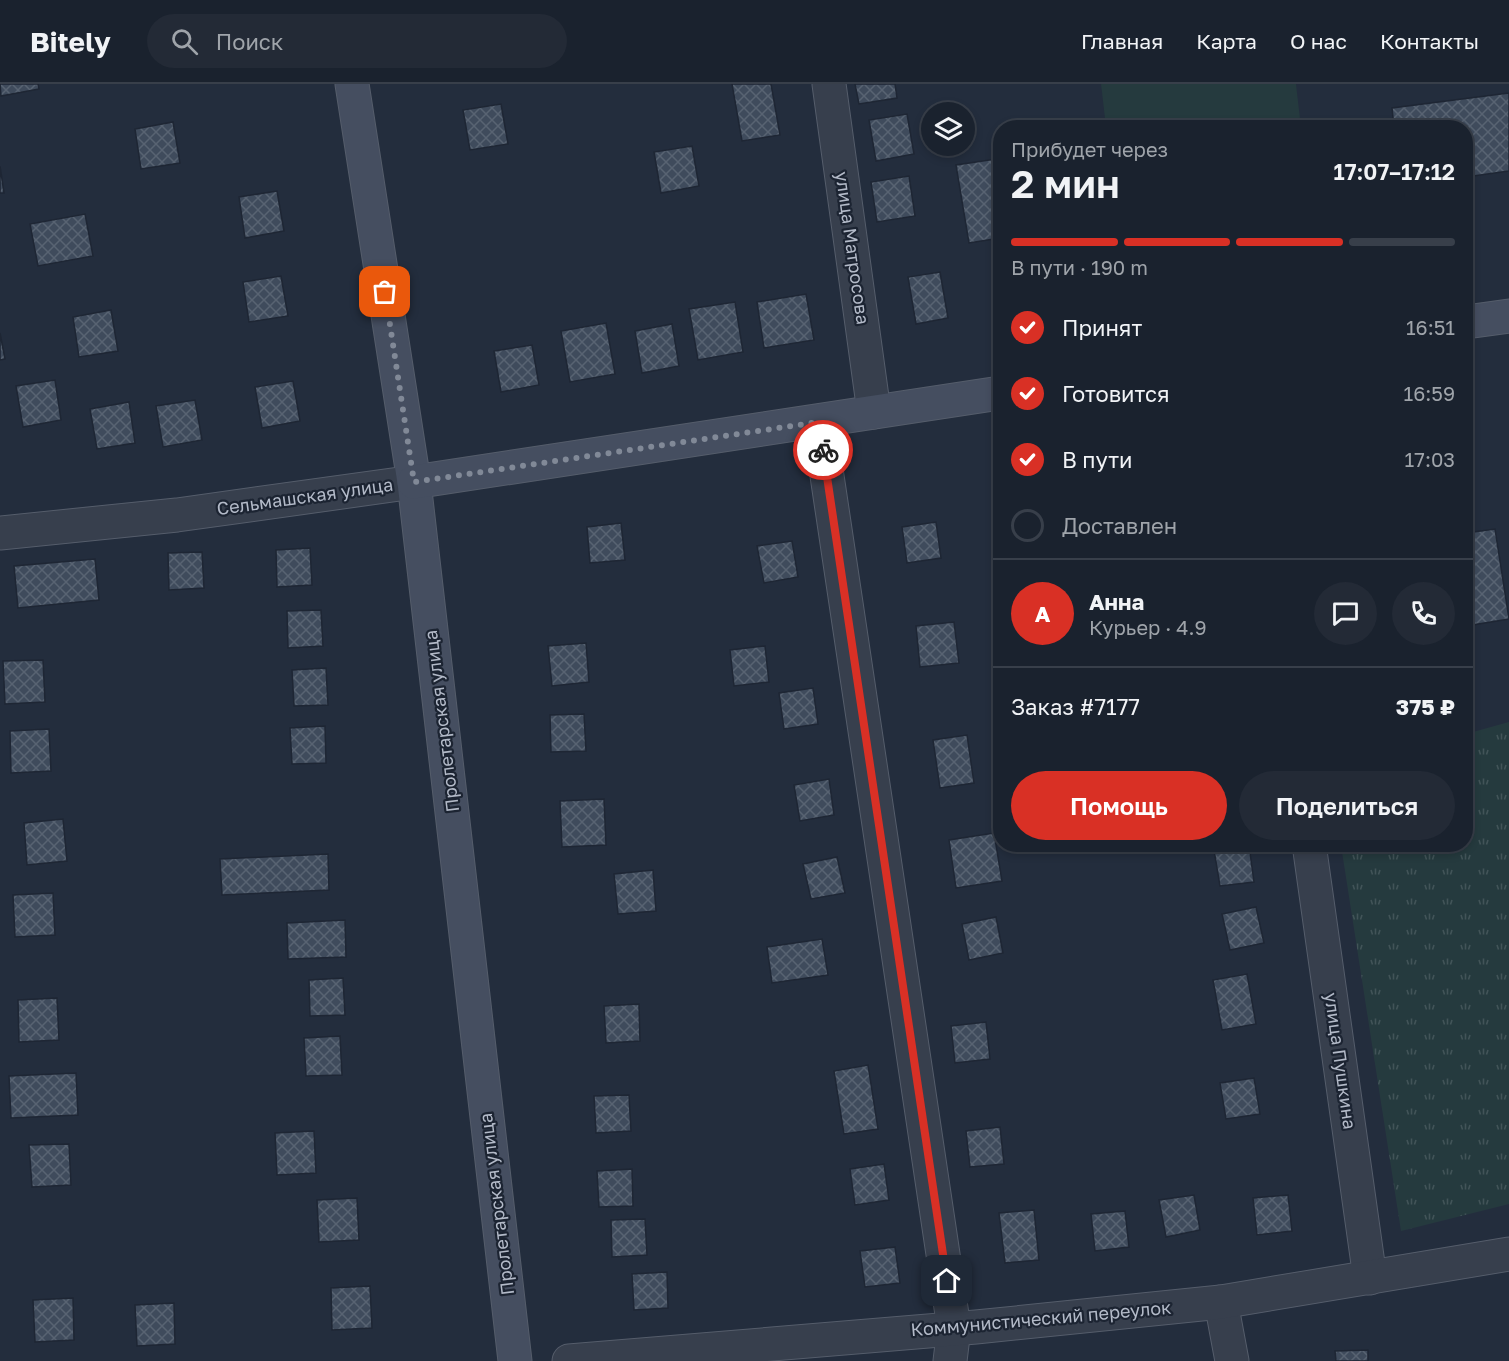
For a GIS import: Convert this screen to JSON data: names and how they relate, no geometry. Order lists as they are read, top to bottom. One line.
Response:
{"streets":{"main road":["Сельмашская улица","Пролетарская улица"],"street":["улица Матросова","улица Пушкина","Коммунистический переулок"]},"crossings":[["улица Матросова","Сельмашская улица"],["Сельмашская улица","Пролетарская улица"],["улица Пушкина","Коммунистический переулок"]],"page":{"header":"Bitely","search":"Поиск","nav":["Главная","Карта","О нас","Контакты"],"heading":["2 мин","Прибудет через","17:07–17:12"],"panel":["Анна","Курьер · 4.9","Заказ #7177","375 ₽"],"bar":"В пути · 190 m","list":[["Принят","16:51"],["Готовится","16:59"],["В пути","17:03"],"Доставлен"],"round":"А","buttons":["Помощь","Поделиться"]}}
